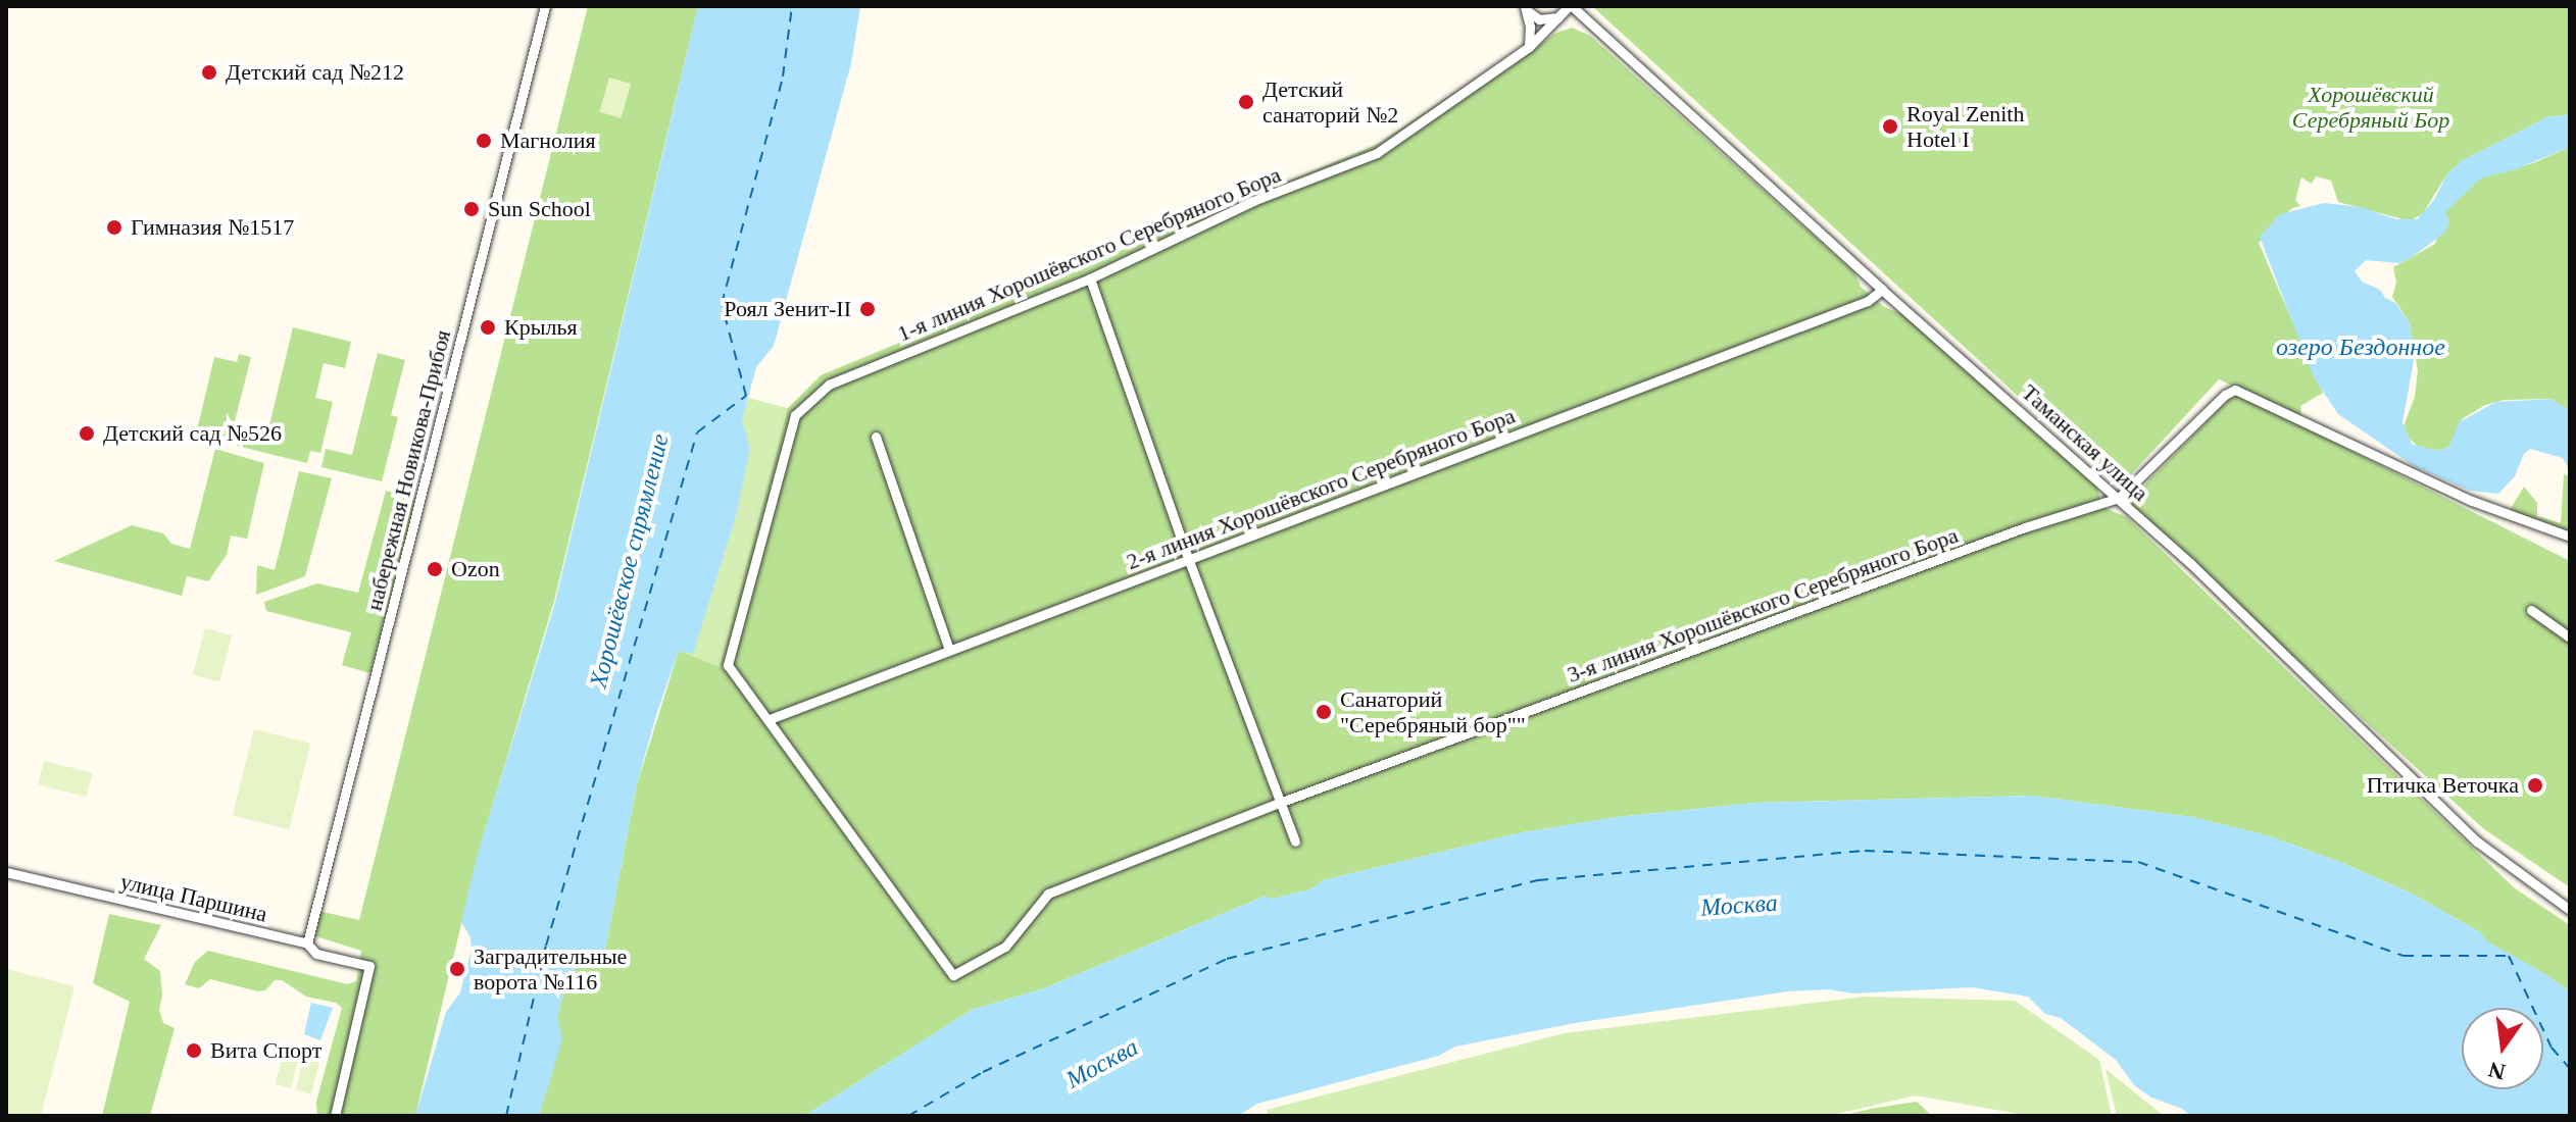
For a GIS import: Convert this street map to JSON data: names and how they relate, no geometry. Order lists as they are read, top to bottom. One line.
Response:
{"streets":{"street":["1-я линия Хорошёвского Серебряного Бора","Таманская улица","набережная Новикова-Прибоя","2-я линия Хорошёвского Серебряного Бора","3-я линия Хорошёвского Серебряного Бора","улица Паршина"]},"crossings":[["1-я линия Хорошёвского Серебряного Бора","Таманская улица"],["1-я линия Хорошёвского Серебряного Бора","2-я линия Хорошёвского Серебряного Бора"],["1-я линия Хорошёвского Серебряного Бора","3-я линия Хорошёвского Серебряного Бора"],["Таманская улица","2-я линия Хорошёвского Серебряного Бора"],["Таманская улица","3-я линия Хорошёвского Серебряного Бора"],["набережная Новикова-Прибоя","улица Паршина"],["2-я линия Хорошёвского Серебряного Бора","3-я линия Хорошёвского Серебряного Бора"]],"water":["озеро Бездонное","Хорошёвское спрямление","Москва"],"parks":["Хорошёвский Серебряный Бор"],"places":["Детский сад №212","Детский санаторий №2","Royal Zenith Hotel I","Магнолия","Sun School","Гимназия №1517","Роял Зенит-II","Крылья","Детский сад №526","Ozon","Санаторий \"Серебряный бор\"\"","Птичка Веточка","Заградительные ворота №116","Вита Спорт"],"north":"bottom"}
